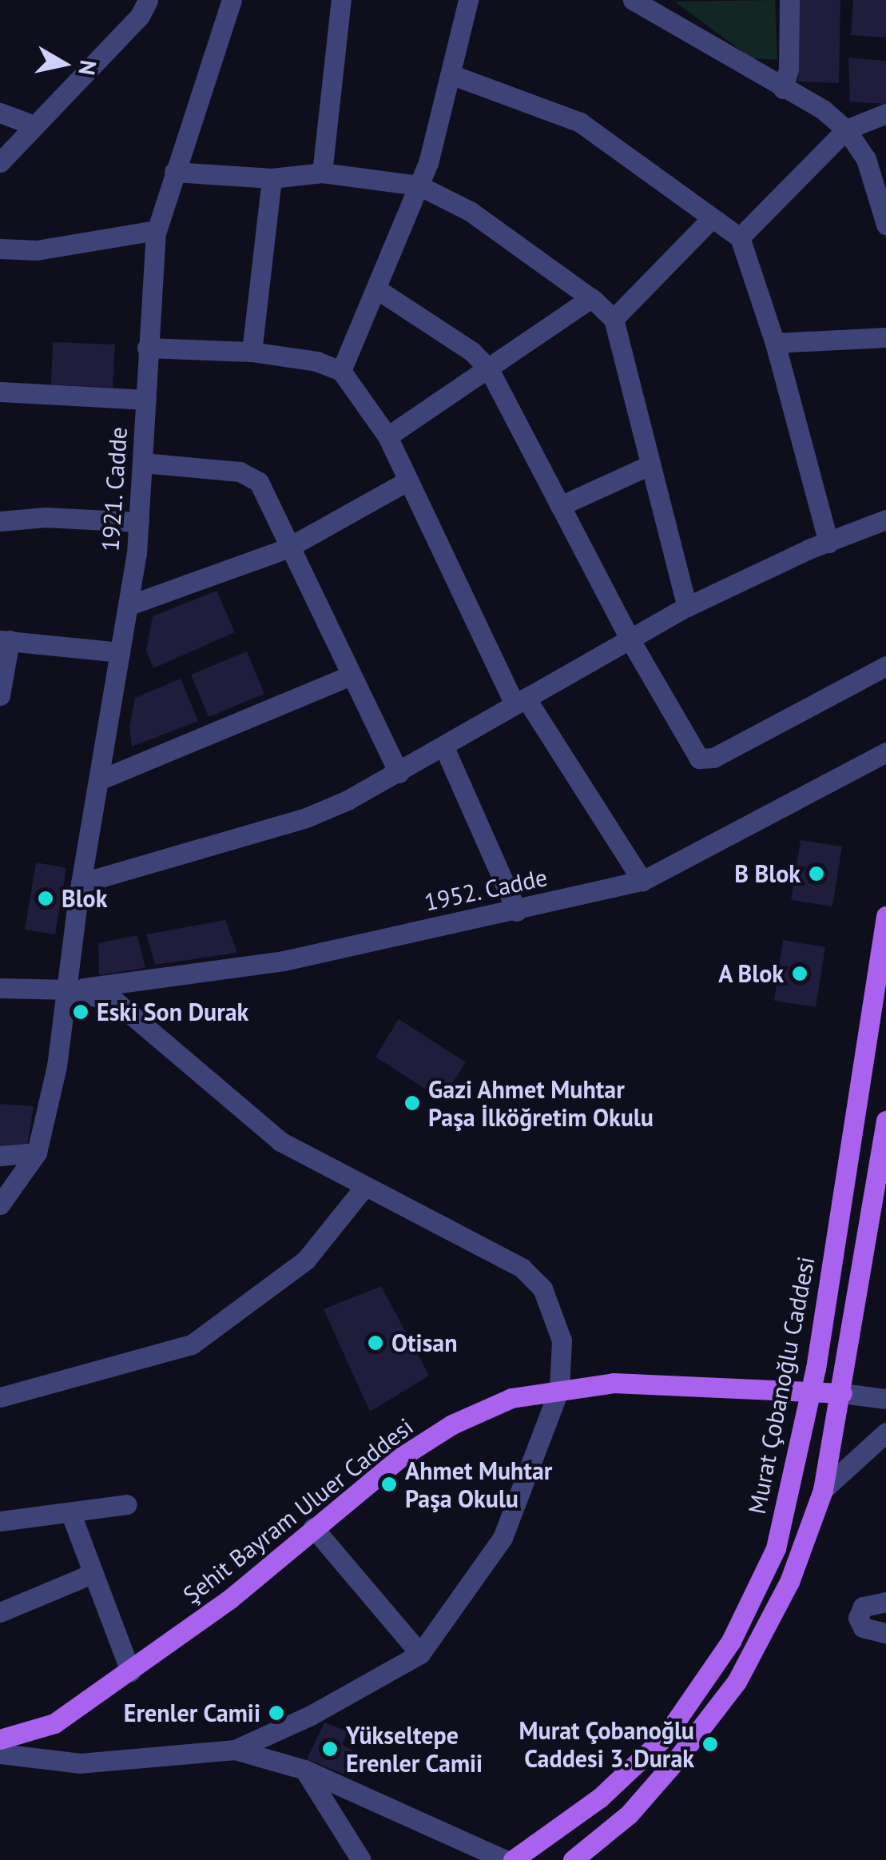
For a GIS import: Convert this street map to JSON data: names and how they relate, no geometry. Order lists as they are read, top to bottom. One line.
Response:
{"streets":{"main road":["Murat Çobanoğlu Caddesi","Şehit Bayram Uluer Caddesi"],"street":["1921. Cadde","1952. Cadde"]},"crossings":[["1921. Cadde","1952. Cadde"],["Murat Çobanoğlu Caddesi","Şehit Bayram Uluer Caddesi"]],"places":["B Blok","Blok","A Blok","Eski Son Durak","Gazi Ahmet Muhtar Paşa İlköğretim Okulu","Otisan","Ahmet Muhtar Paşa Okulu","Erenler Camii","Murat Çobanoğlu Caddesi 3. Durak","Yükseltepe Erenler Camii"],"north":"right"}
